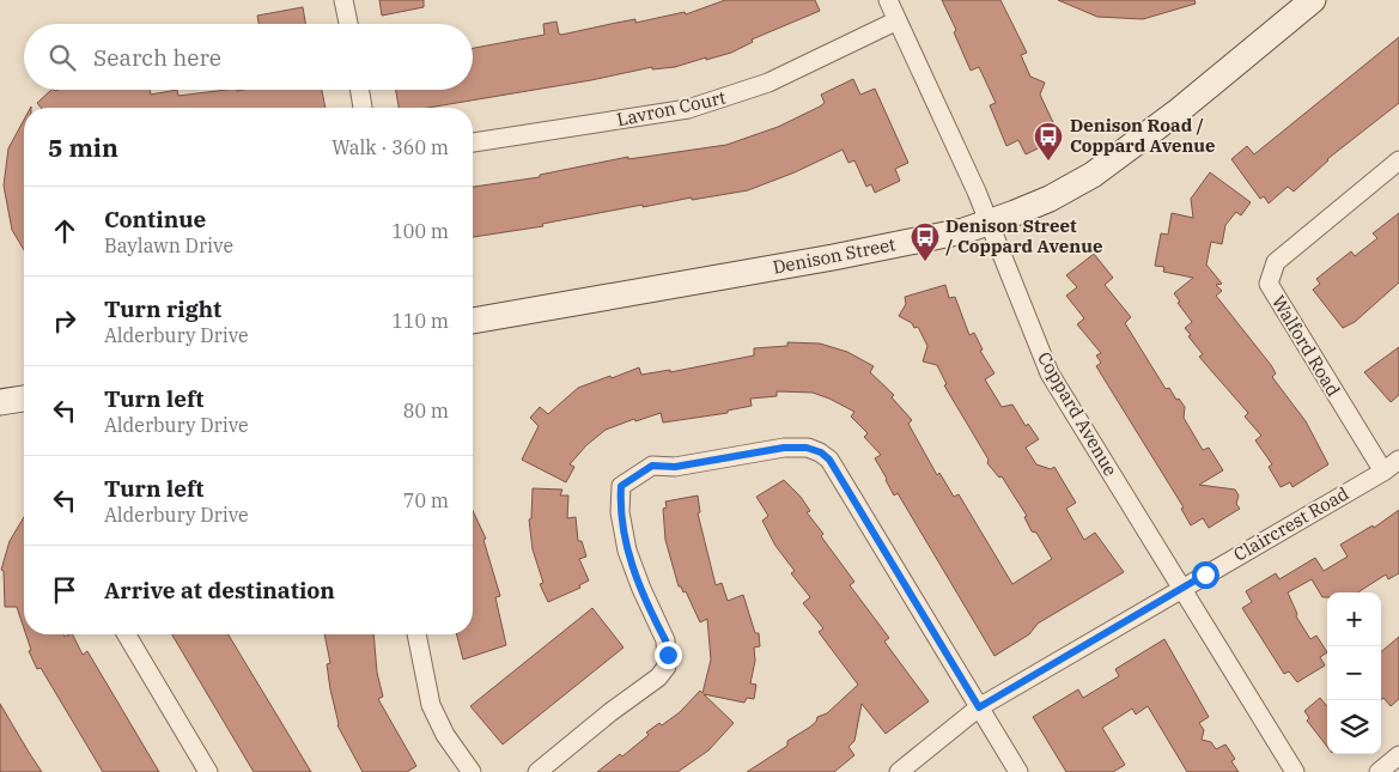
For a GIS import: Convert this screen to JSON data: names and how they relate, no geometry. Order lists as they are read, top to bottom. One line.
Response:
{"streets":{"street":["Lavron Court","Denison Street","Walford Road","Coppard Avenue","Claircrest Road"]},"crossings":[["Lavron Court","Coppard Avenue"],["Denison Street","Coppard Avenue"],["Walford Road","Claircrest Road"],["Coppard Avenue","Claircrest Road"]],"places":{"bus stop":["Denison Road / Coppard Avenue","Denison Street / Coppard Avenue"]},"page":{"search":"Search here","heading":["5 min","Walk · 360 m"],"list":[["Continue","Baylawn Drive","100 m"],["Turn right","Alderbury Drive","110 m"],["Turn left","Alderbury Drive","80 m"],["Turn left","Alderbury Drive","70 m"],"Arrive at destination"],"map_buttons":["+","−"]}}
